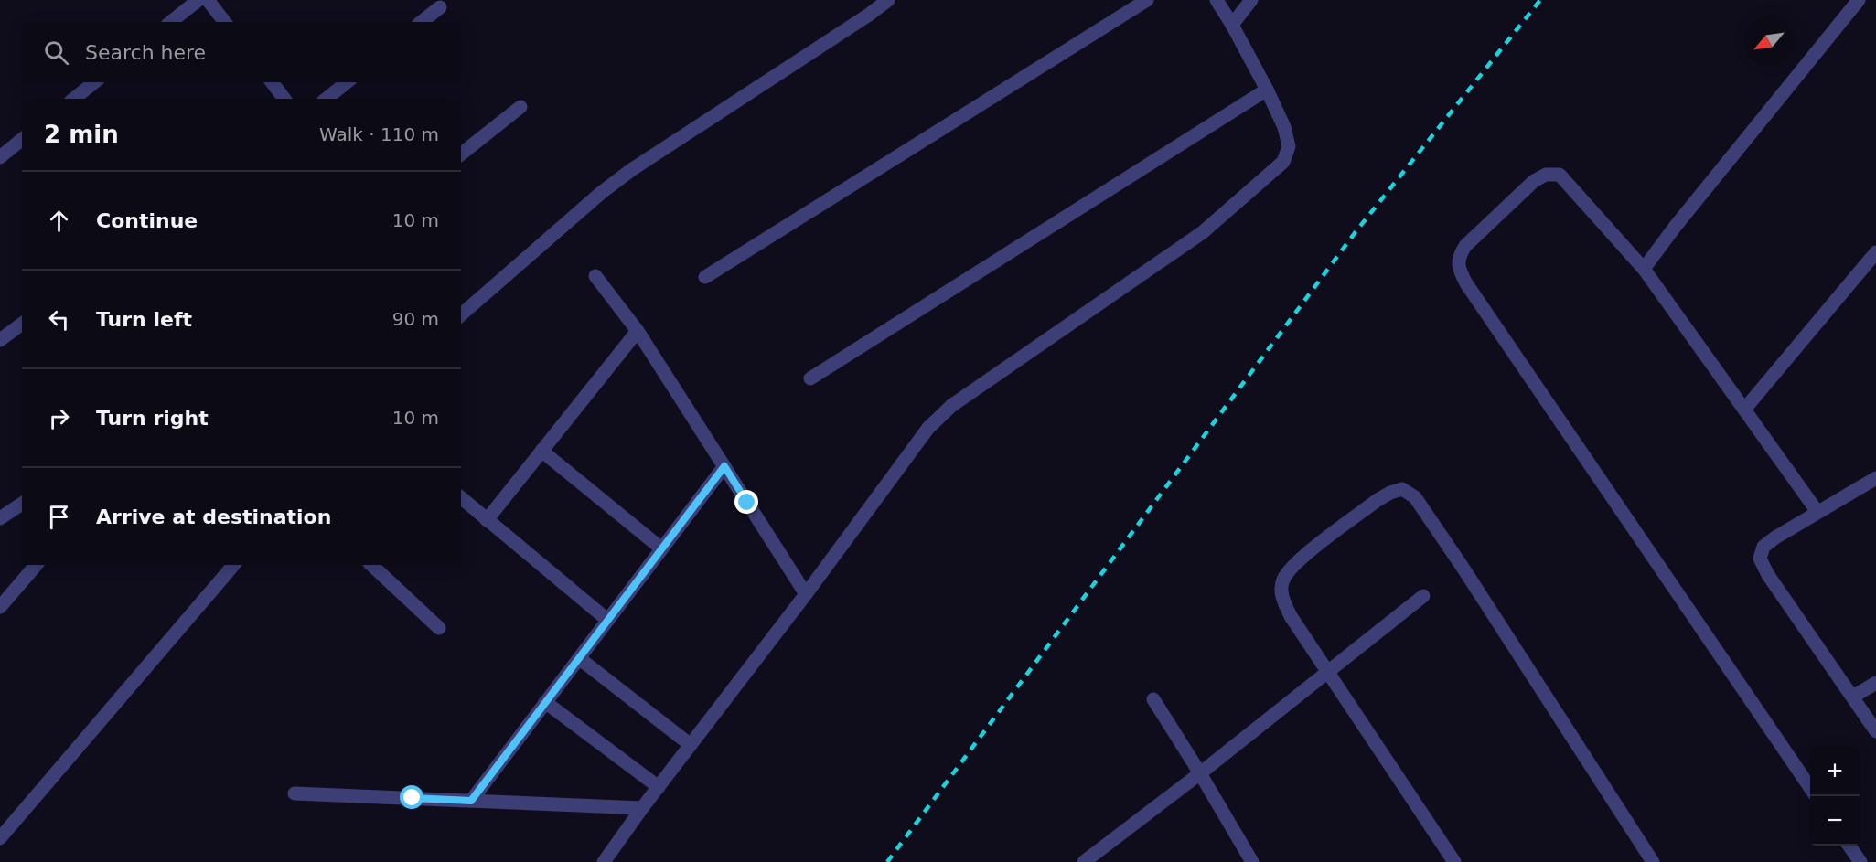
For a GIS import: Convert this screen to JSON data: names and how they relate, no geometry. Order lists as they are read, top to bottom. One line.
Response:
{"north":"bottom left","page":{"search":"Search here","heading":["2 min","Walk · 110 m"],"list":[["Continue","10 m"],["Turn left","90 m"],["Turn right","10 m"],"Arrive at destination"],"map_buttons":["+","−"]}}
